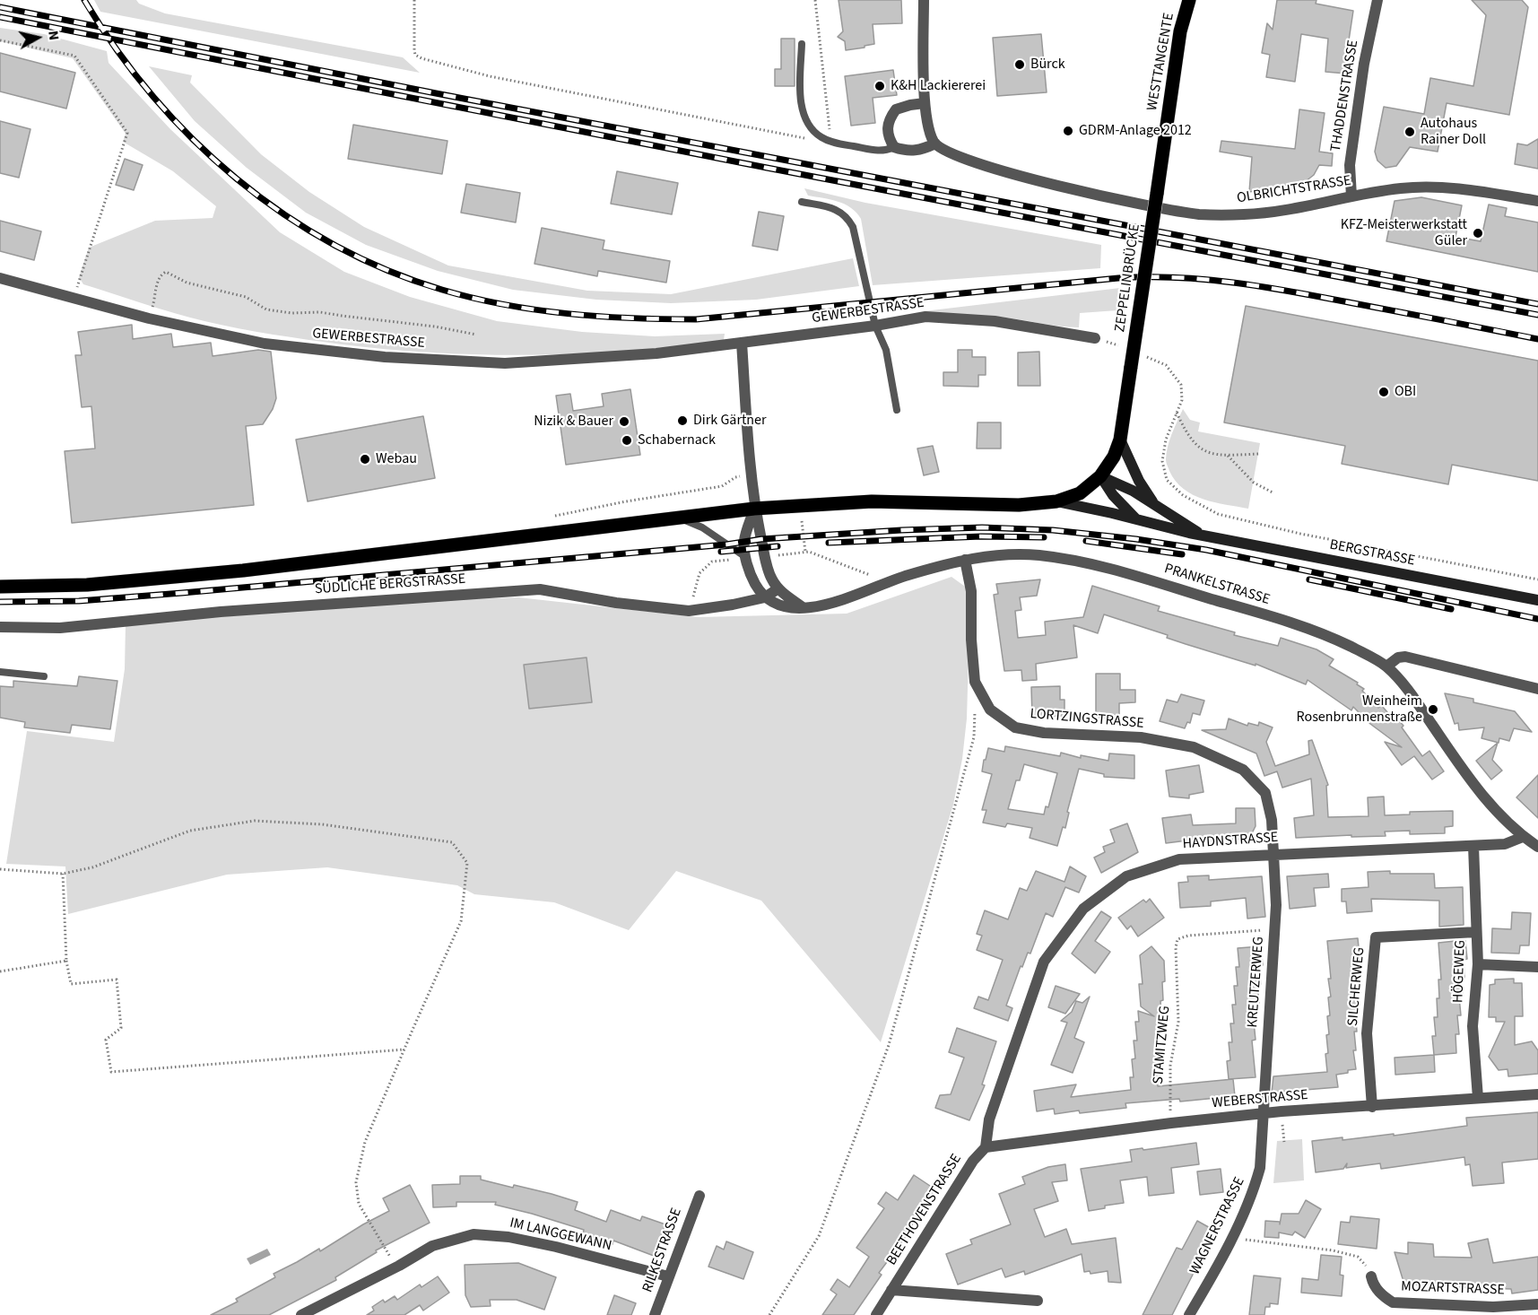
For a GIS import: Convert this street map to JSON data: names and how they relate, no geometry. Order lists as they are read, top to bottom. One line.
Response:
{"streets":{"main road":["WESTTANGENTE","ZEPPELINBRÜCKE","BERGSTRASSE"],"street":["THADDENSTRASSE","OLBRICHTSTRASSE","GEWERBESTRASSE","SÜDLICHE BERGSTRASSE","PRANKELSTRASSE","LORTZINGSTRASSE","HAYDNSTRASSE","HÖGEWEG","KREUTZERWEG","SILCHERWEG","WEBERSTRASSE","BEETHOVENSTRASSE","WAGNERSTRASSE","IM LANGGEWANN","RILKESTRASSE","MOZARTSTRASSE"],"path":["STAMITZWEG"]},"crossings":[["WESTTANGENTE","ZEPPELINBRÜCKE"],["THADDENSTRASSE","OLBRICHTSTRASSE"],["SÜDLICHE BERGSTRASSE","PRANKELSTRASSE"],["PRANKELSTRASSE","LORTZINGSTRASSE"],["PRANKELSTRASSE","HAYDNSTRASSE"],["LORTZINGSTRASSE","HAYDNSTRASSE"],["LORTZINGSTRASSE","KREUTZERWEG"],["HAYDNSTRASSE","HÖGEWEG"],["HAYDNSTRASSE","KREUTZERWEG"],["HAYDNSTRASSE","WEBERSTRASSE"],["HAYDNSTRASSE","BEETHOVENSTRASSE"],["HÖGEWEG","SILCHERWEG"],["HÖGEWEG","WEBERSTRASSE"],["KREUTZERWEG","STAMITZWEG"],["KREUTZERWEG","WEBERSTRASSE"],["KREUTZERWEG","WAGNERSTRASSE"],["SILCHERWEG","WEBERSTRASSE"],["STAMITZWEG","WEBERSTRASSE"],["WEBERSTRASSE","BEETHOVENSTRASSE"],["WEBERSTRASSE","WAGNERSTRASSE"],["IM LANGGEWANN","RILKESTRASSE"]],"places":["Bürck","K&H Lackiererei","GDRM-Anlage 2012","Autohaus Rainer Doll","KFZ-Meisterwerkstatt Güler","OBI","Dirk Gärtner","Nizik & Bauer","Schabernack","Webau","Weinheim Rosenbrunnenstraße"],"north":"right"}
